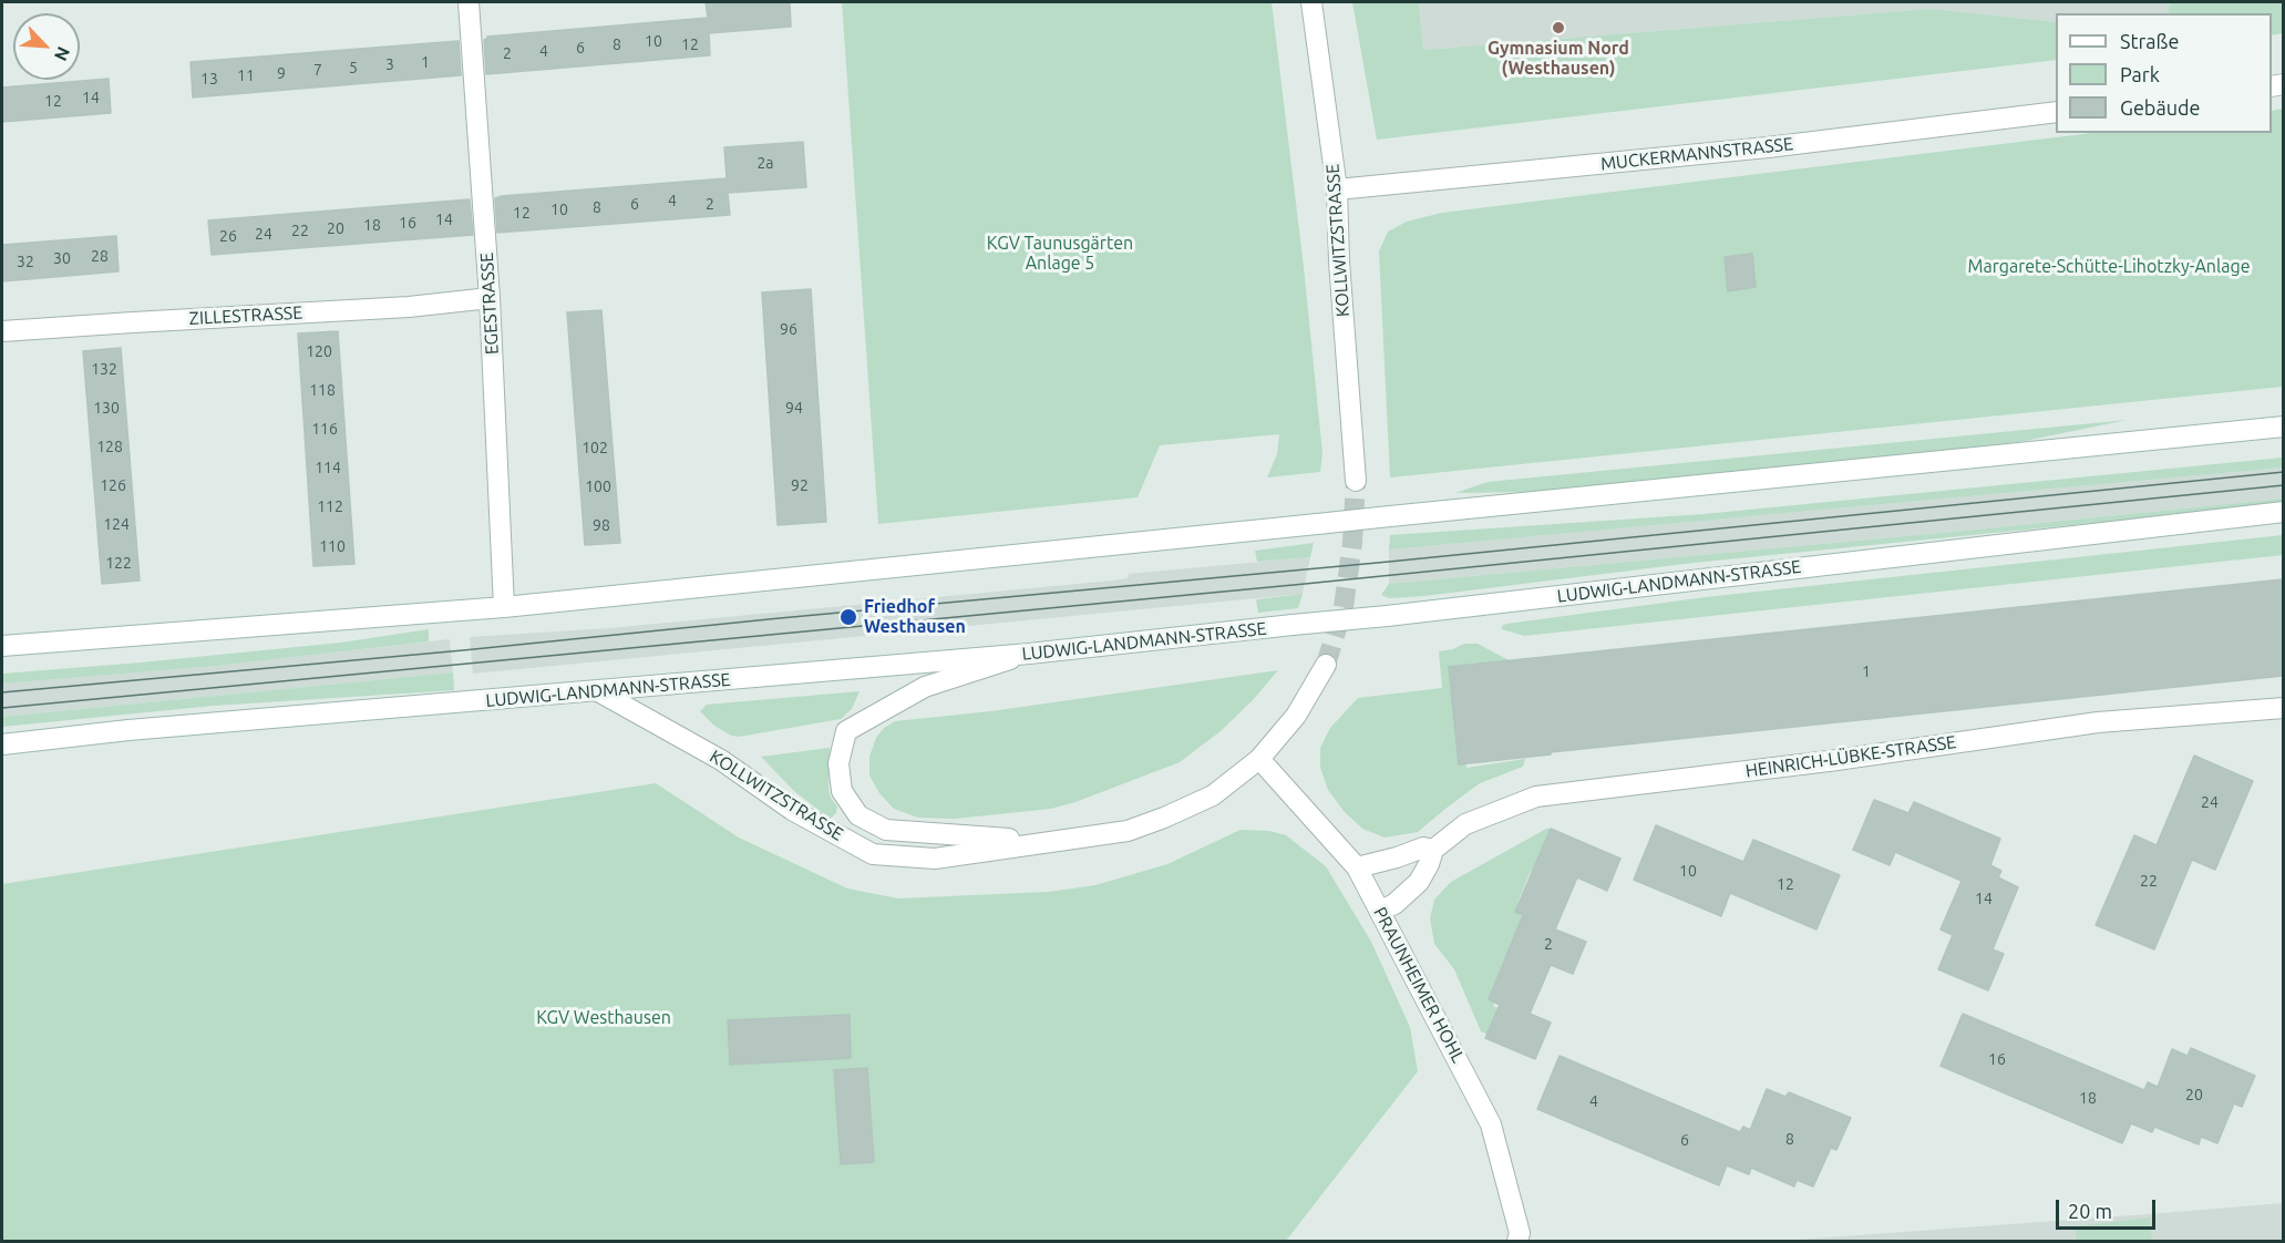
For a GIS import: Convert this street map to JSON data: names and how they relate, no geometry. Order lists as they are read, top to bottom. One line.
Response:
{"streets":{"street":["MUCKERMANNSTRASSE","KOLLWITZSTRASSE","EGESTRASSE","ZILLESTRASSE","LUDWIG-LANDMANN-STRASSE","HEINRICH-LÜBKE-STRASSE","PRAUNHEIMER HOHL"]},"crossings":[["MUCKERMANNSTRASSE","KOLLWITZSTRASSE"],["KOLLWITZSTRASSE","LUDWIG-LANDMANN-STRASSE"],["KOLLWITZSTRASSE","PRAUNHEIMER HOHL"],["EGESTRASSE","ZILLESTRASSE"],["HEINRICH-LÜBKE-STRASSE","PRAUNHEIMER HOHL"]],"parks":["KGV Taunusgärten Anlage 5","Margarete-Schütte-Lihotzky-Anlage","KGV Westhausen"],"places":["Gymnasium Nord (Westhausen)","Friedhof Westhausen"],"house_numbers":["10","8","12","6","4","2","1","3","5","7","9","11","13","14","12","2a","4","6","2","8","10","12","14","16","18","20","22","24","26","28","30","32","96","120","132","118","130","94","116","128","102","114","126","92","100","112","124","98","110","122","1","24","10","22","12","14","2","16","20","18","4","8","6"],"legend":["Straße","Park","Gebäude"],"scale_bar":"20 m","north":"bottom right"}
